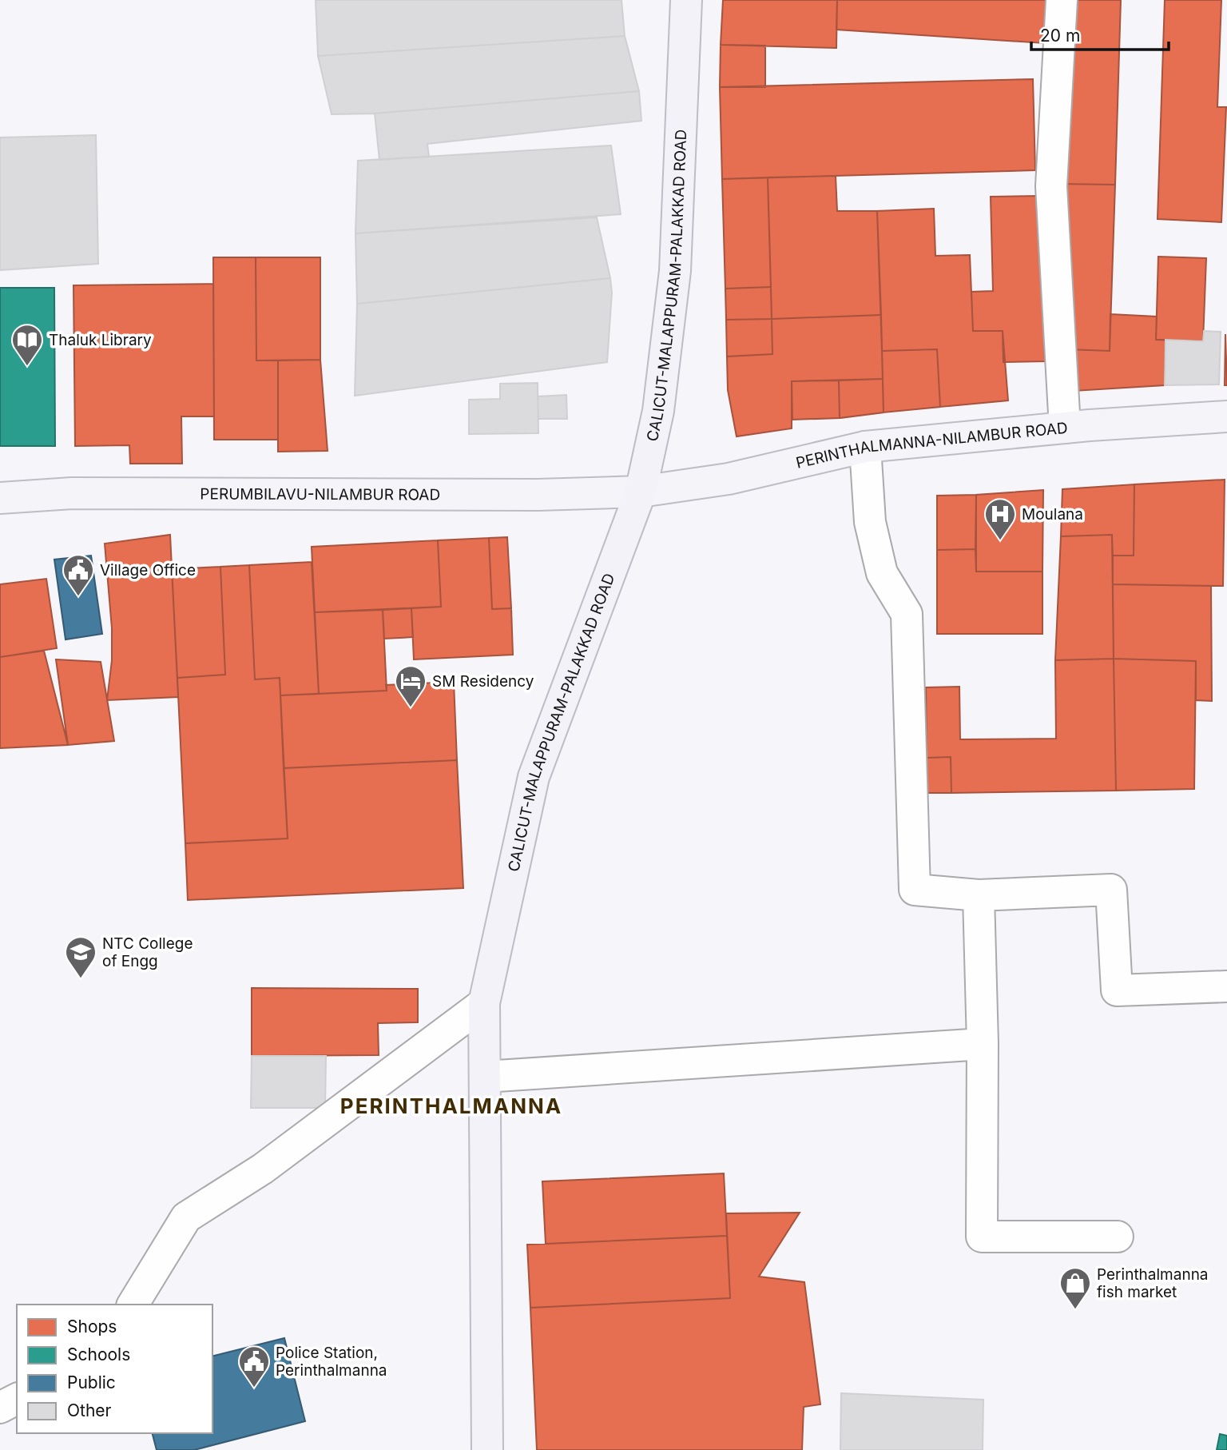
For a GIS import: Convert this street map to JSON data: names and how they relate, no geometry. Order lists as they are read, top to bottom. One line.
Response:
{"streets":{"highway":["CALICUT-MALAPPURAM-PALAKKAD ROAD"],"main road":["PERINTHALMANNA-NILAMBUR ROAD","PERUMBILAVU-NILAMBUR ROAD"]},"crossings":[["CALICUT-MALAPPURAM-PALAKKAD ROAD","PERINTHALMANNA-NILAMBUR ROAD"],["CALICUT-MALAPPURAM-PALAKKAD ROAD","PERUMBILAVU-NILAMBUR ROAD"],["PERINTHALMANNA-NILAMBUR ROAD","PERUMBILAVU-NILAMBUR ROAD"]],"districts":["PERINTHALMANNA"],"places":{"library":["Thaluk Library"],"hospital":["Moulana"],"public building":["Village Office","Police Station, Perinthalmanna"],"hotel":["SM Residency"],"school or university":["NTC College of Engg"],"shop":["Perinthalmanna fish market"]},"legend":["Shops","Schools","Public","Other"],"scale_bar":"20 m"}
